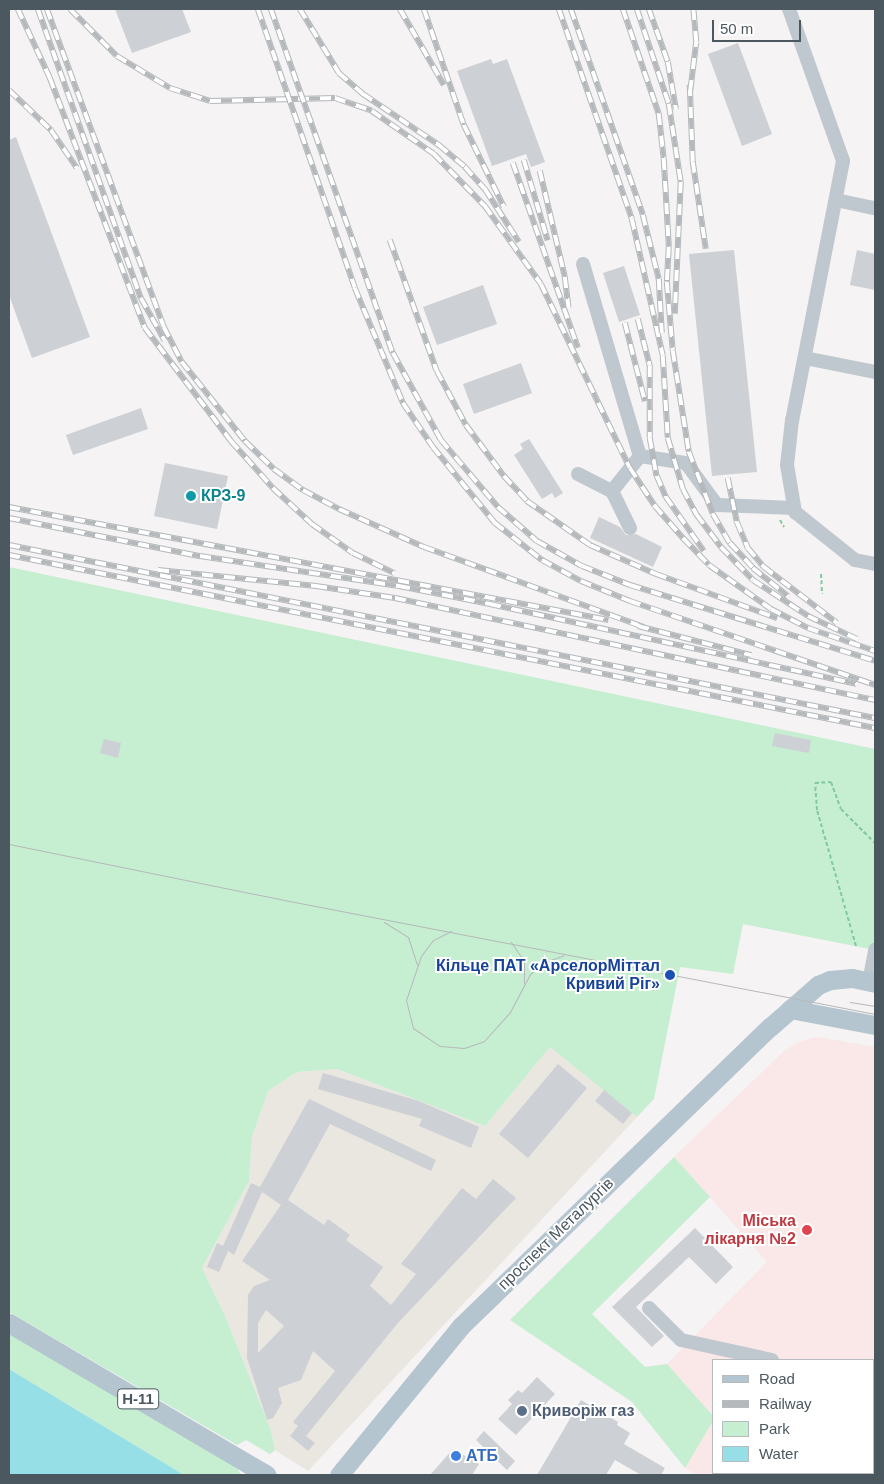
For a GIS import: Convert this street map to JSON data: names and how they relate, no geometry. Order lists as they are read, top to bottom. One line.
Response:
{"streets":{"main road":["проспект Металургів","Н-11"]},"places":["КРЗ-9","Кільце ПАТ «АрселорМіттал Кривий Ріг»","Міська лікарня №2","Криворіж газ","АТБ"],"legend":["Road","Railway","Park","Water"],"scale_bar":"50 m"}
